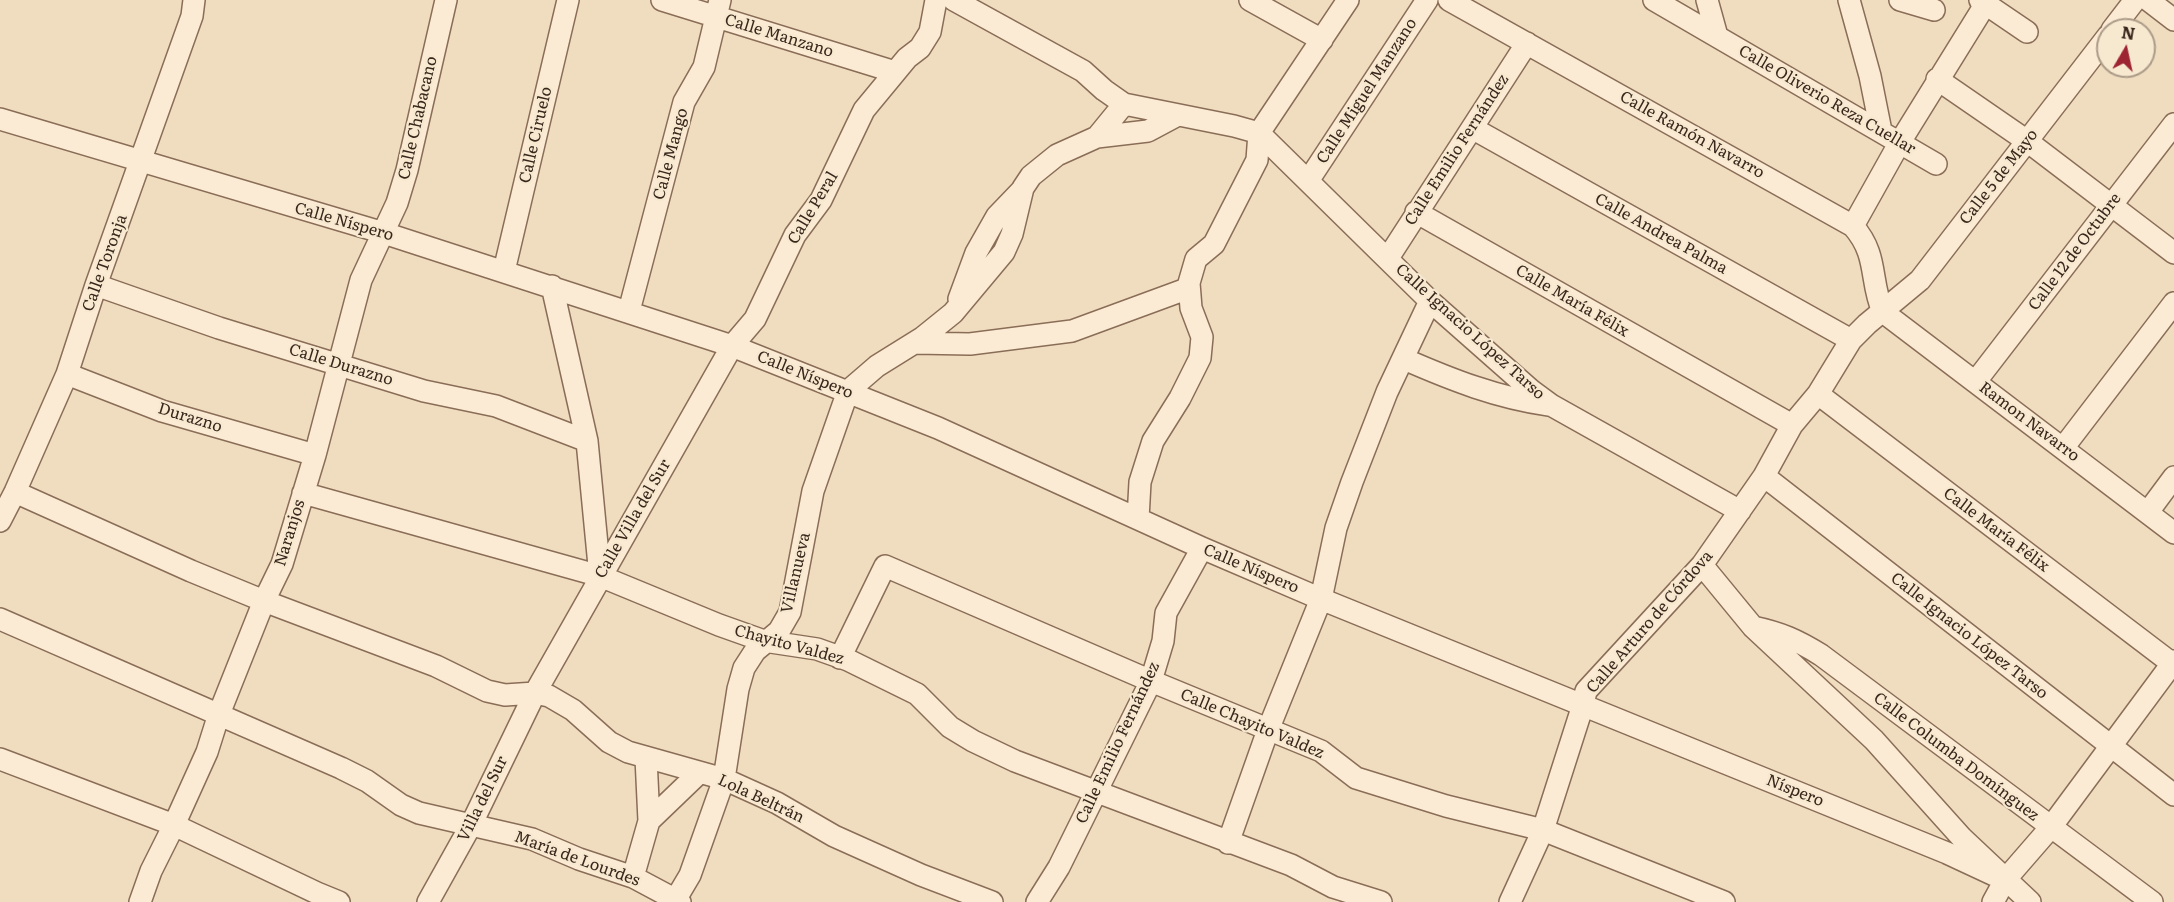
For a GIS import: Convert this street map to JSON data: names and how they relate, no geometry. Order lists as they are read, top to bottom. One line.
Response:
{"streets":{"street":["Calle Manzano","Calle Miguel Manzano","Calle Oliverio Reza Cuellar","Calle Chabacano","Calle Ciruelo","Calle Ramón Navarro","Calle Emilio Fernández","Calle Mango","Calle 5 de Mayo","Calle Peral","Calle Níspero","Calle Andrea Palma","Calle 12 de Octubre","Calle Toronja","Calle María Félix","Calle Ignacio López Tarso","Calle Durazno","Durazno","Ramon Navarro","Calle Villa del Sur","Naranjos","Villanueva","Calle Arturo de Córdova","Chayito Valdez","Calle Chayito Valdez","Calle Columba Domínguez","Níspero","Villa del Sur","Lola Beltrán","María de Lourdes"]},"crossings":[["Calle Manzano","Calle Mango"],["Calle Manzano","Calle Peral"],["Calle Miguel Manzano","Calle Ignacio López Tarso"],["Calle Chabacano","Calle Níspero"],["Calle Chabacano","Naranjos"],["Calle Ciruelo","Calle Níspero"],["Calle Ramón Navarro","Calle Emilio Fernández"],["Calle Ramón Navarro","Calle 5 de Mayo"],["Calle Ramón Navarro","Ramon Navarro"],["Calle Ramón Navarro","Calle Arturo de Córdova"],["Calle Emilio Fernández","Calle Níspero"],["Calle Emilio Fernández","Calle Andrea Palma"],["Calle Emilio Fernández","Calle María Félix"],["Calle Emilio Fernández","Calle Ignacio López Tarso"],["Calle Emilio Fernández","Chayito Valdez"],["Calle Emilio Fernández","Calle Chayito Valdez"],["Calle Mango","Calle Níspero"],["Calle 5 de Mayo","Ramon Navarro"],["Calle 5 de Mayo","Calle Arturo de Córdova"],["Calle Peral","Calle Níspero"],["Calle Peral","Calle Villa del Sur"],["Calle Níspero","Calle Toronja"],["Calle Níspero","Calle Villa del Sur"],["Calle Níspero","Naranjos"],["Calle Níspero","Villanueva"],["Calle Níspero","Calle Arturo de Córdova"],["Calle Níspero","Níspero"],["Calle Andrea Palma","Calle Arturo de Córdova"],["Calle 12 de Octubre","Ramon Navarro"],["Calle Toronja","Calle Durazno"],["Calle Toronja","Durazno"],["Calle María Félix","Calle Arturo de Córdova"],["Calle Ignacio López Tarso","Calle Arturo de Córdova"],["Calle Durazno","Naranjos"],["Durazno","Naranjos"],["Ramon Navarro","Calle Arturo de Córdova"],["Calle Villa del Sur","Chayito Valdez"],["Calle Villa del Sur","Villa del Sur"],["Calle Villa del Sur","Lola Beltrán"],["Naranjos","Chayito Valdez"],["Naranjos","María de Lourdes"],["Villanueva","Chayito Valdez"],["Villanueva","Lola Beltrán"],["Villanueva","María de Lourdes"],["Calle Arturo de Córdova","Calle Chayito Valdez"],["Calle Arturo de Córdova","Calle Columba Domínguez"],["Calle Arturo de Córdova","Níspero"],["Chayito Valdez","Calle Chayito Valdez"],["Calle Columba Domínguez","Níspero"],["Villa del Sur","Lola Beltrán"],["Villa del Sur","María de Lourdes"]],"north":"top"}
